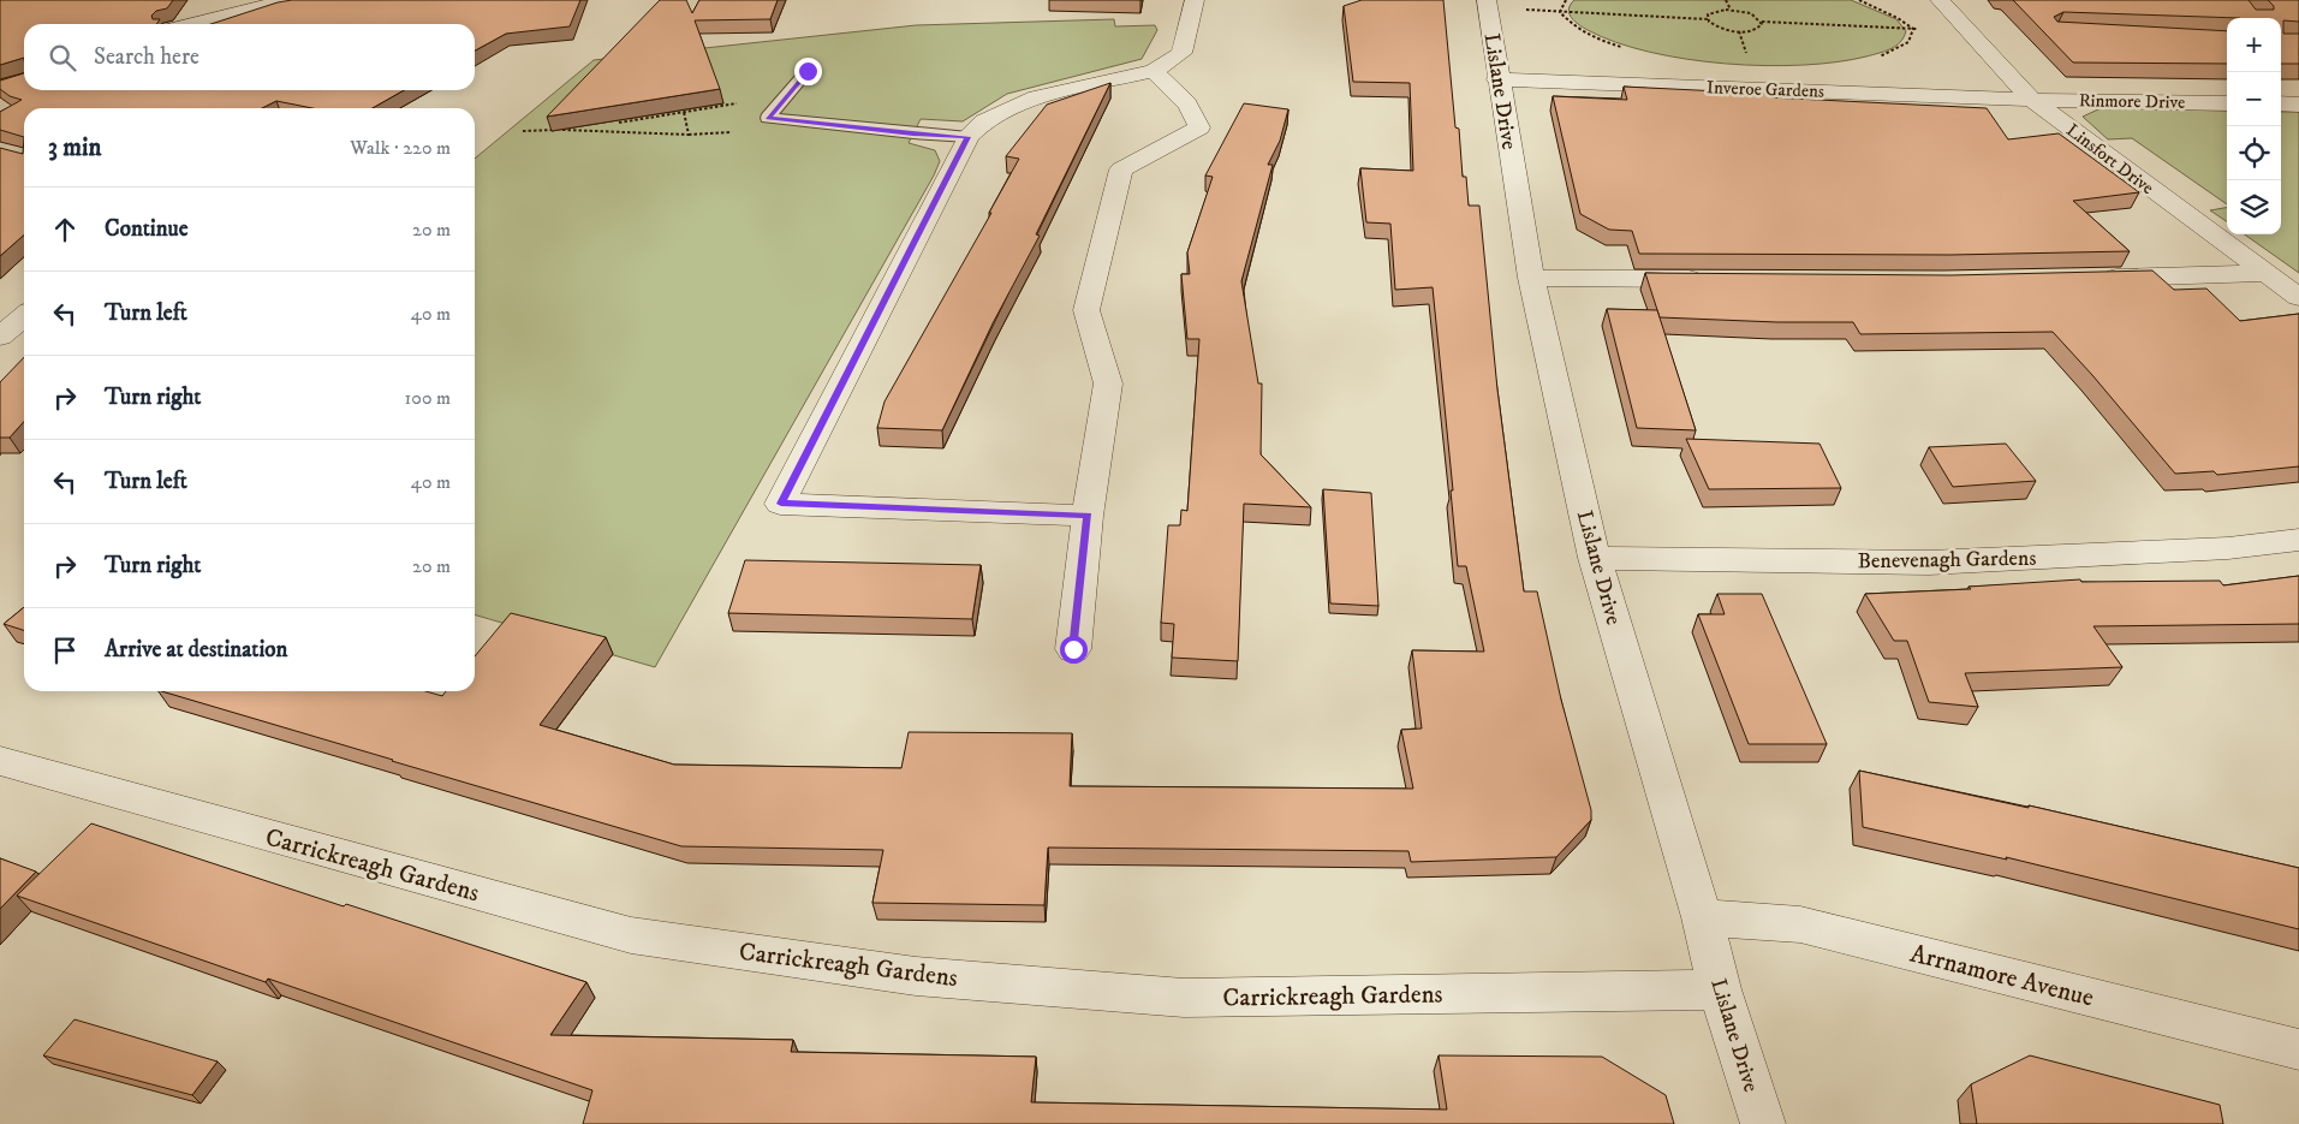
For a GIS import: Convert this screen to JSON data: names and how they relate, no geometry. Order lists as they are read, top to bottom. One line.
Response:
{"streets":{"street":["Inveroe Gardens","Lislane Drive","Rinmore Drive","Linsfort Drive","Benevenagh Gardens","Carrickreagh Gardens","Arrnamore Avenue"]},"crossings":[["Inveroe Gardens","Lislane Drive"],["Inveroe Gardens","Rinmore Drive"],["Inveroe Gardens","Linsfort Drive"],["Lislane Drive","Benevenagh Gardens"],["Lislane Drive","Carrickreagh Gardens"],["Lislane Drive","Arrnamore Avenue"],["Rinmore Drive","Linsfort Drive"]],"page":{"map_buttons":["+","−"],"search":"Search here","heading":["3 min","Walk · 220 m"],"list":[["Continue","20 m"],["Turn left","40 m"],["Turn right","100 m"],["Turn left","40 m"],["Turn right","20 m"],"Arrive at destination"]}}
